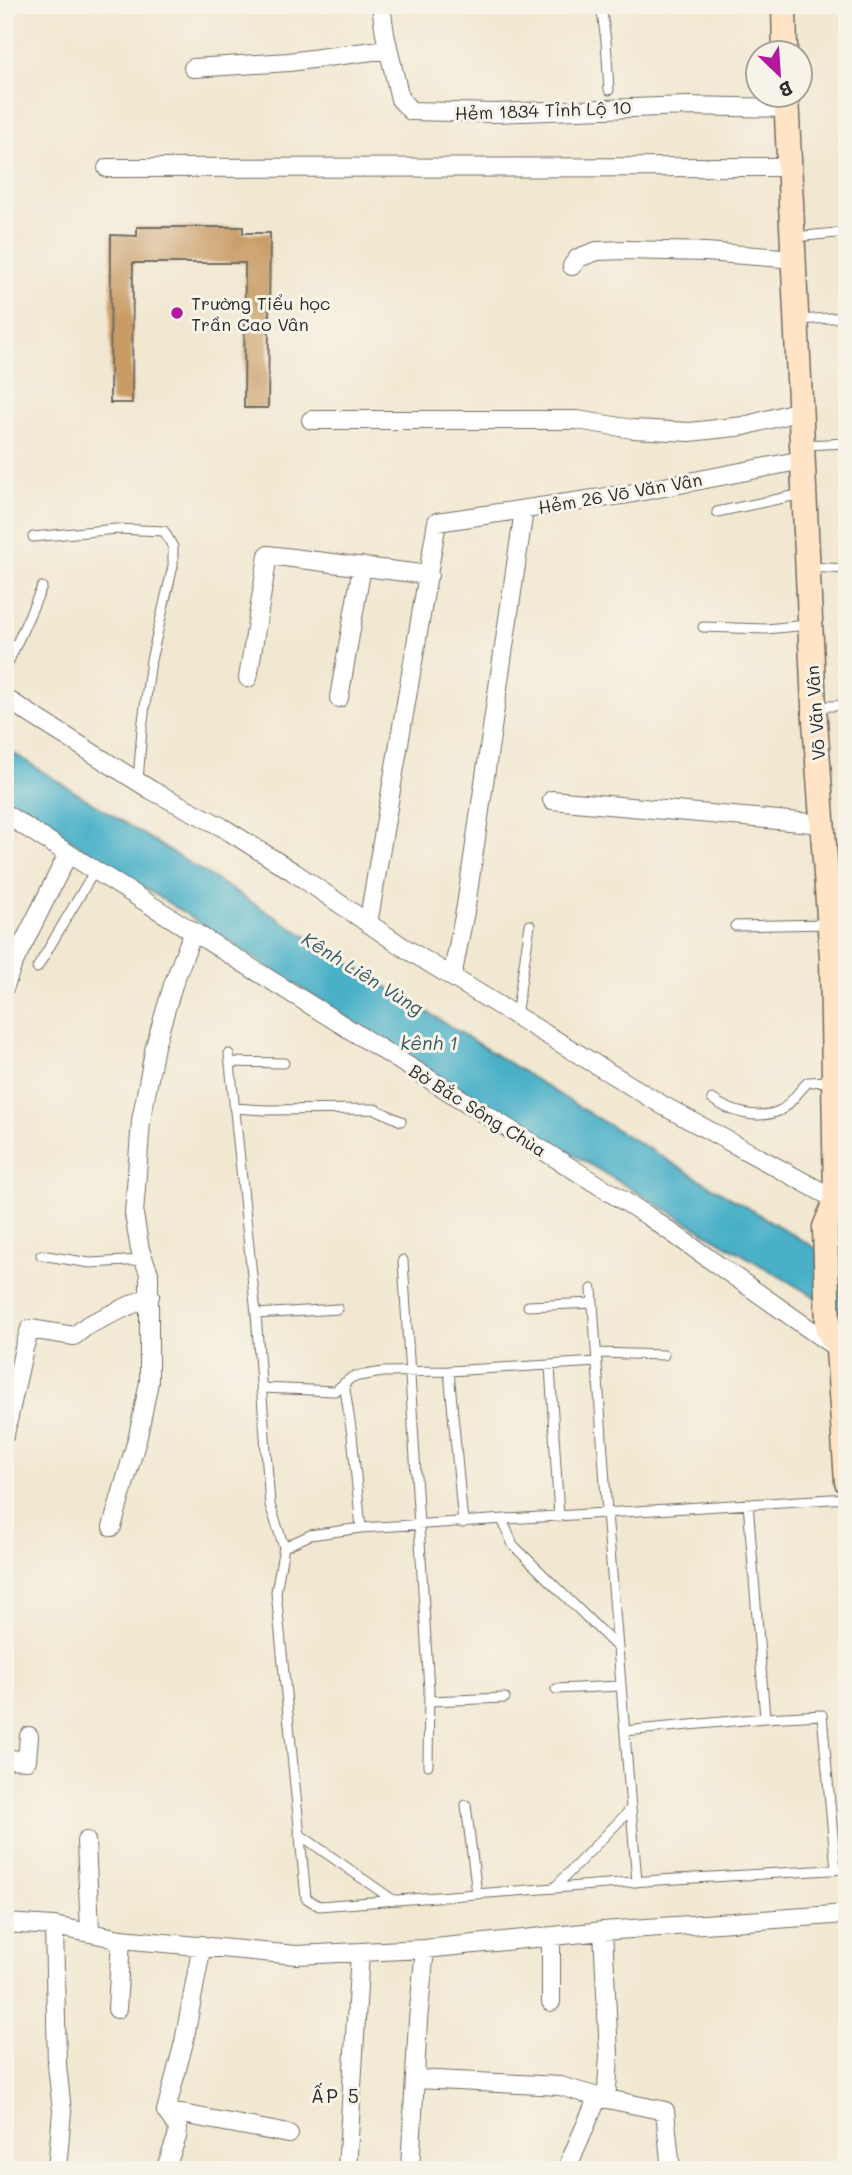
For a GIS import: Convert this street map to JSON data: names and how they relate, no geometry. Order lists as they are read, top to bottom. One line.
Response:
{"streets":{"street":["Hẻm 1834 Tỉnh Lộ 10","Hẻm 26 Võ Văn Vân","Võ Văn Vân","Bờ Bắc Sông Chùa"]},"crossings":[["Hẻm 26 Võ Văn Vân","Võ Văn Vân"],["Võ Văn Vân","Bờ Bắc Sông Chùa"]],"districts":["ẤP 5"],"water":["Kênh Liên Vùng","kênh 1"],"places":["Trường Tiểu học Trần Cao Vân"],"north":"bottom right"}
